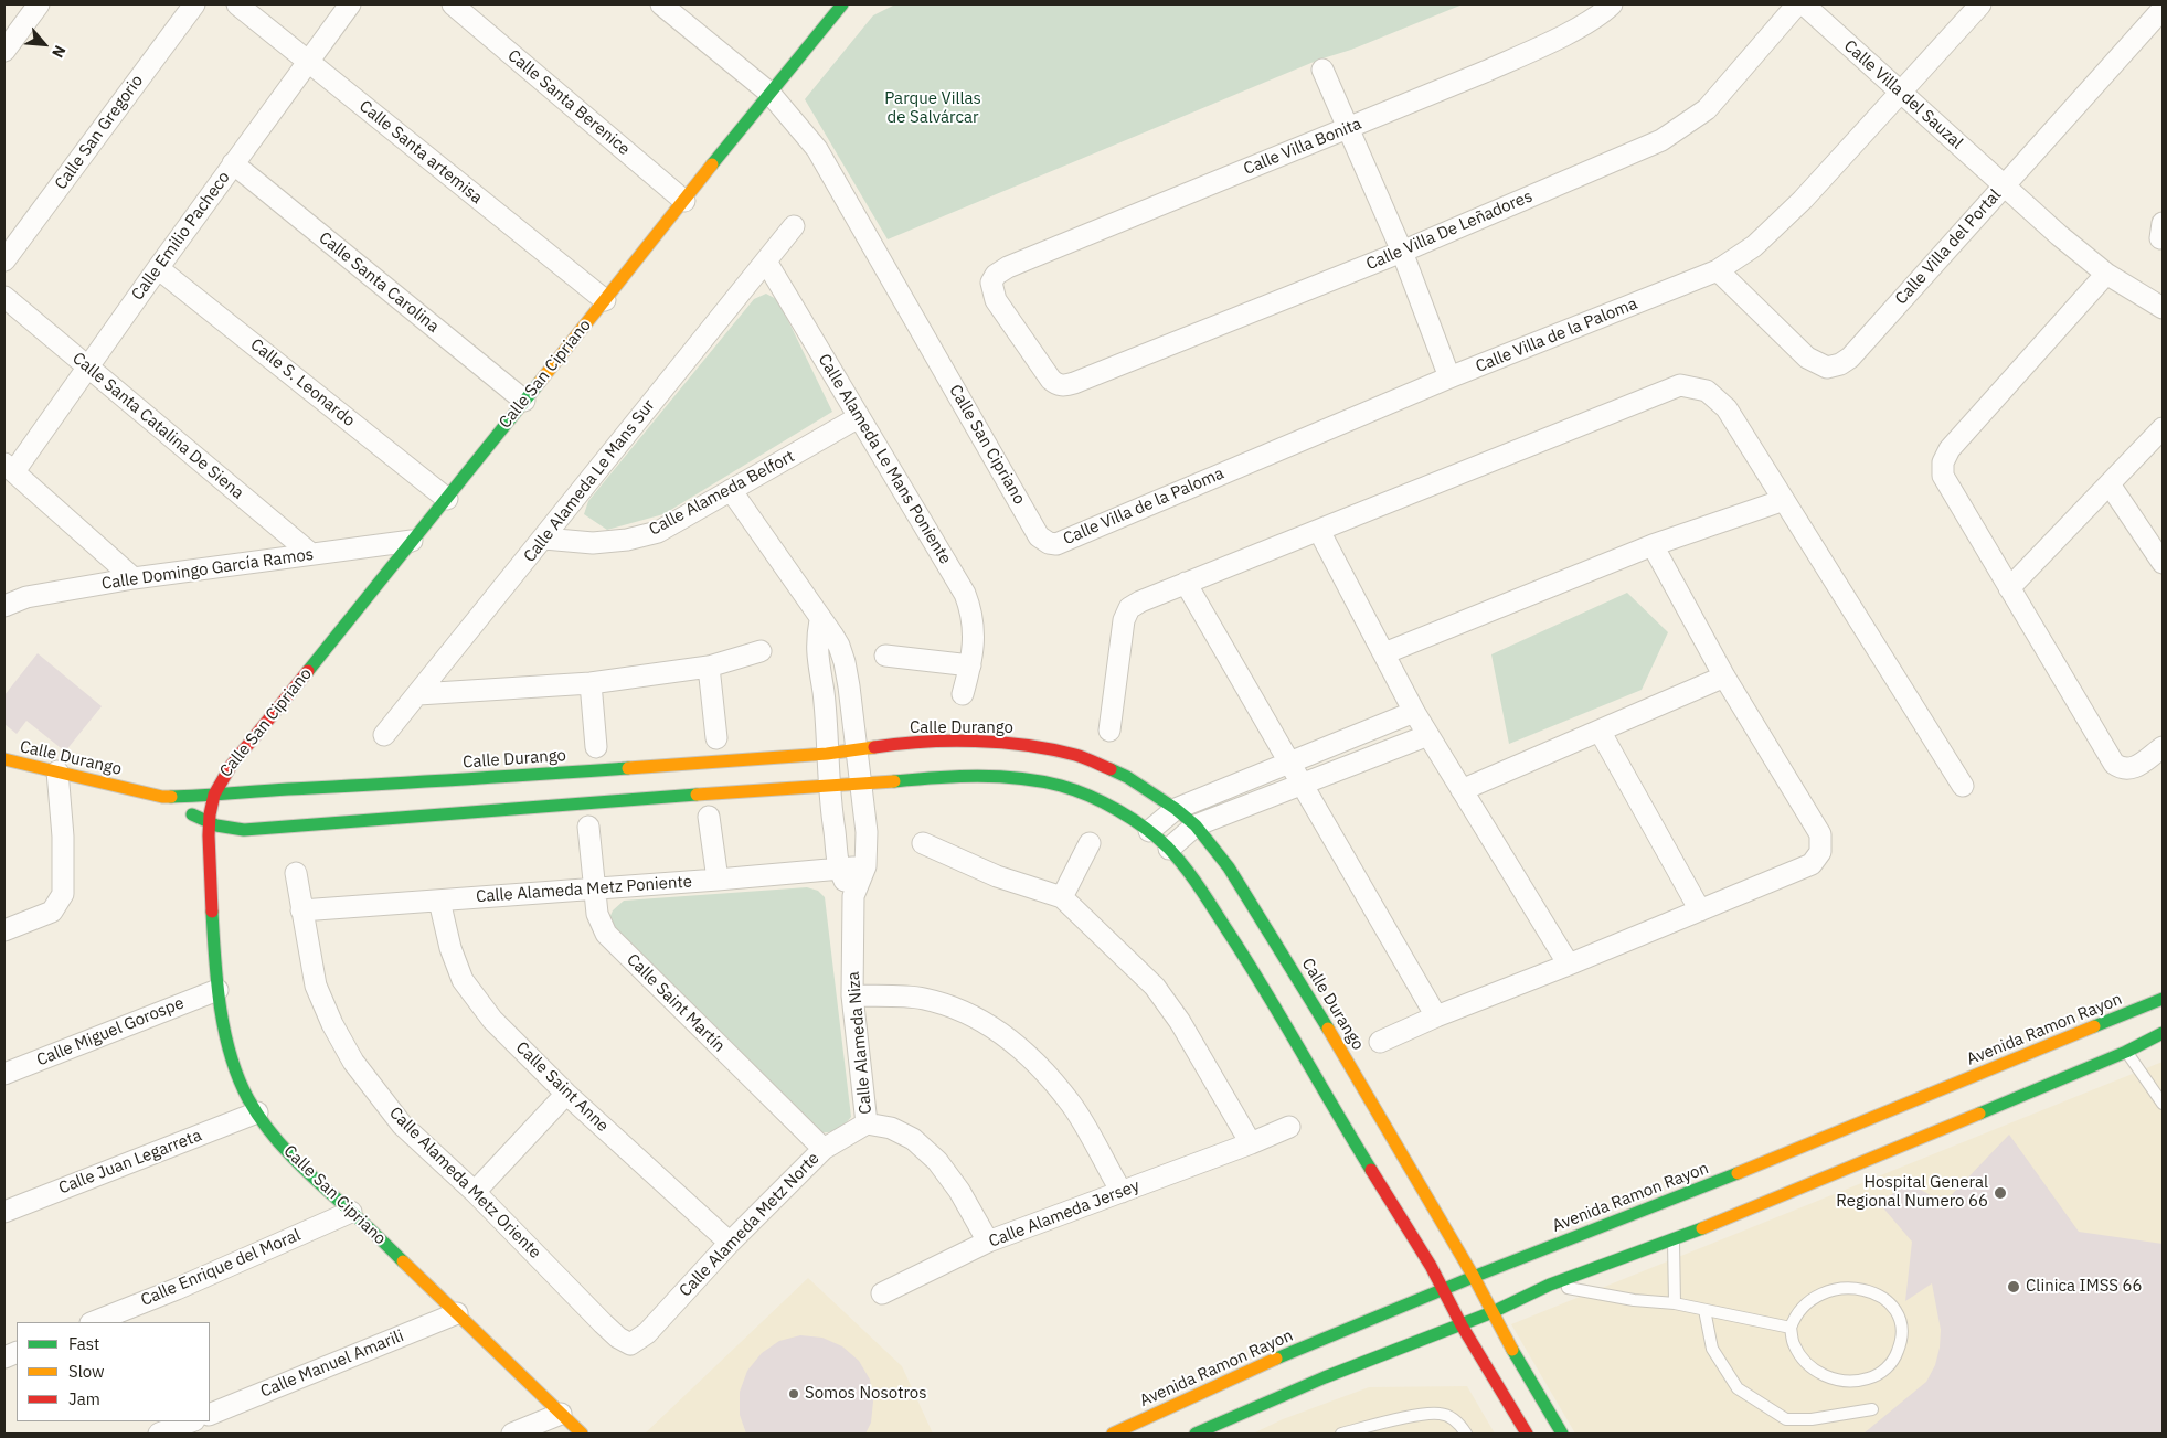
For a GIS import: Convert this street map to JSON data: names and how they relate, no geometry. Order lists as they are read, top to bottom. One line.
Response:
{"streets":{"main road":["Calle San Cipriano","Calle Durango","Avenida Ramon Rayon"],"street":["Calle Villa del Sauzal","Calle Santa Berenice","Calle San Gregorio","Calle Villa Bonita","Calle Santa artemisa","Calle Villa De Leñadores","Calle Emilio Pacheco","Calle Villa del Portal","Calle Santa Carolina","Calle Villa de la Paloma","Calle S. Leonardo","Calle Santa Catalina De Siena","Calle Alameda Le Mans Poniente","Calle Alameda Le Mans Sur","Calle Alameda Belfort","Calle Domingo García Ramos","Calle Alameda Metz Poniente","Calle Saint Martín","Calle Miguel Gorospe","Calle Alameda Niza","Calle Saint Anne","Calle Juan Legarreta","Calle Alameda Metz Oriente","Calle Alameda Jersey","Calle Alameda Metz Norte","Calle Enrique del Moral","Calle Manuel Amarili"]},"crossings":[["Calle Villa del Sauzal","Calle Villa del Portal"],["Calle Villa del Sauzal","Calle Villa de la Paloma"],["Calle Santa Berenice","Calle San Cipriano"],["Calle Villa Bonita","Calle Villa De Leñadores"],["Calle Santa artemisa","Calle Emilio Pacheco"],["Calle Santa artemisa","Calle San Cipriano"],["Calle Emilio Pacheco","Calle Santa Carolina"],["Calle Emilio Pacheco","Calle S. Leonardo"],["Calle Emilio Pacheco","Calle Santa Catalina De Siena"],["Calle Villa del Portal","Calle Villa de la Paloma"],["Calle Santa Carolina","Calle San Cipriano"],["Calle Villa de la Paloma","Calle San Cipriano"],["Calle San Cipriano","Calle S. Leonardo"],["Calle San Cipriano","Calle Domingo García Ramos"],["Calle San Cipriano","Calle Durango"],["Calle San Cipriano","Calle Miguel Gorospe"],["Calle San Cipriano","Calle Juan Legarreta"],["Calle San Cipriano","Calle Enrique del Moral"],["Calle San Cipriano","Calle Manuel Amarili"],["Calle Santa Catalina De Siena","Calle Domingo García Ramos"],["Calle Alameda Le Mans Poniente","Calle Alameda Le Mans Sur"],["Calle Alameda Le Mans Poniente","Calle Alameda Belfort"],["Calle Alameda Le Mans Sur","Calle Alameda Belfort"],["Calle Alameda Belfort","Calle Alameda Niza"],["Calle Durango","Avenida Ramon Rayon"],["Calle Durango","Calle Alameda Niza"],["Calle Alameda Metz Poniente","Calle Saint Martín"],["Calle Alameda Metz Poniente","Calle Alameda Niza"],["Calle Alameda Metz Poniente","Calle Saint Anne"],["Calle Alameda Metz Poniente","Calle Alameda Metz Oriente"],["Calle Saint Martín","Calle Alameda Metz Norte"],["Calle Alameda Niza","Calle Alameda Metz Norte"],["Calle Saint Anne","Calle Alameda Metz Norte"],["Calle Alameda Metz Oriente","Calle Alameda Metz Norte"]],"parks":["Parque Villas de Salvárcar"],"places":["Hospital General Regional Numero 66","Clinica IMSS 66","Somos Nosotros"],"legend":["Fast","Slow","Jam"],"north":"bottom right"}
